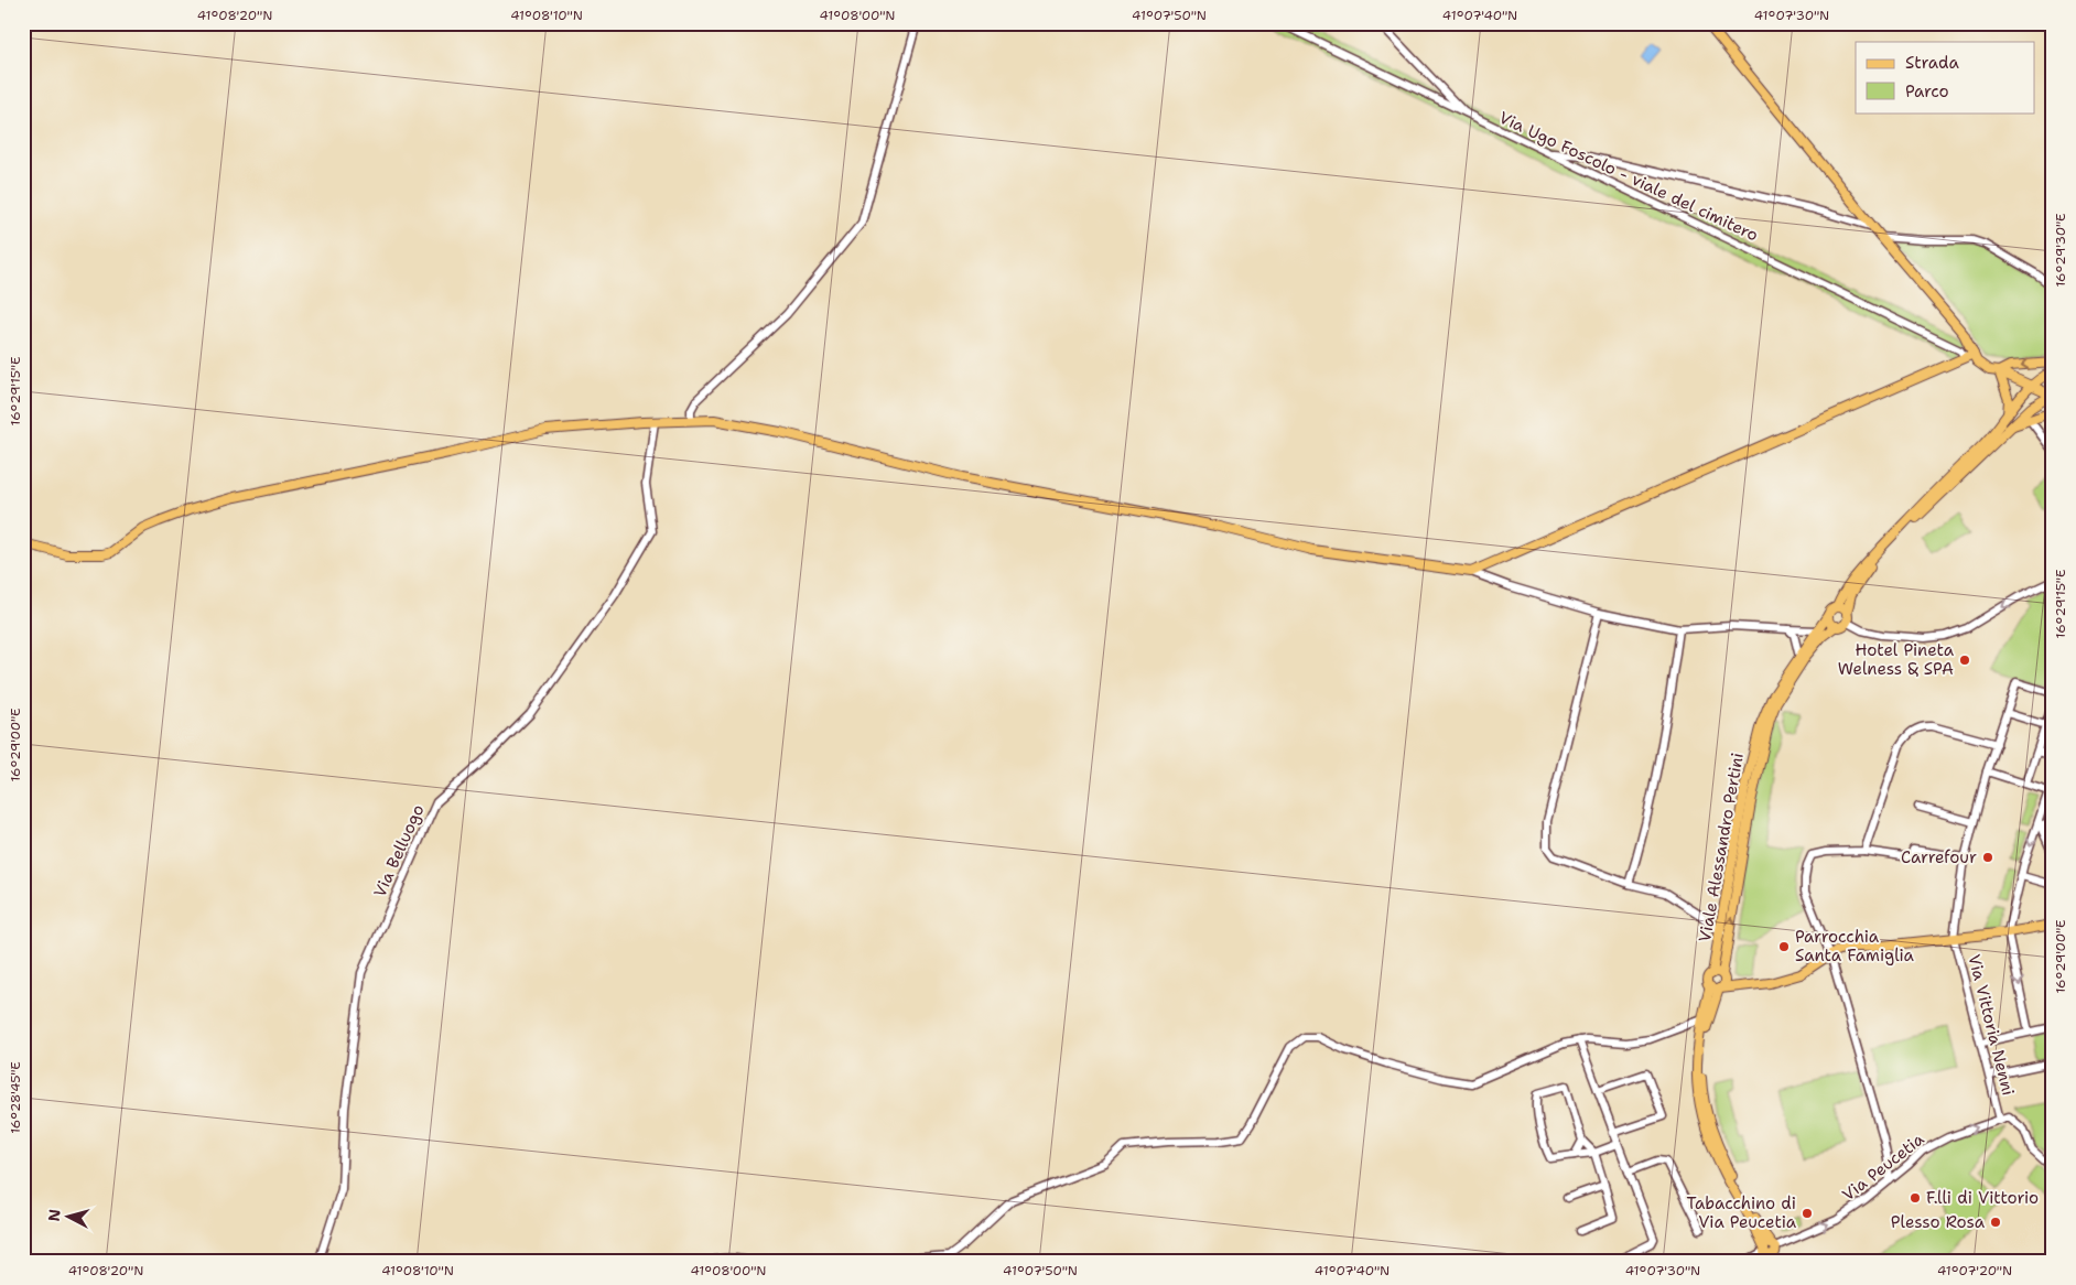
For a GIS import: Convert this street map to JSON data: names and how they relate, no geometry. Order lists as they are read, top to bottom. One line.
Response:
{"streets":{"main road":["Viale Alessandro Pertini"],"street":["Via Ugo Foscolo - viale del cimitero","Via Belluogo","Via Vittoria Nenni","Via Peucetia"]},"crossings":[["Viale Alessandro Pertini","Via Peucetia"],["Via Vittoria Nenni","Via Peucetia"]],"one_way":["Via Peucetia"],"places":["Hotel Pineta Welness & SPA","Carrefour","Parrocchia Santa Famiglia","F.lli di Vittorio","Tabacchino di Via Peucetia","Plesso Rosa"],"legend":["Strada","Parco"],"north":"left","coordinates":["41°08'20\"N","41°08'10\"N","41°08'00\"N","41°07'50\"N","41°07'40\"N","41°07'30\"N","16°29'30\"E","16°29'15\"E","16°29'00\"E","16°28'45\"E","41°07'20\"N"]}
